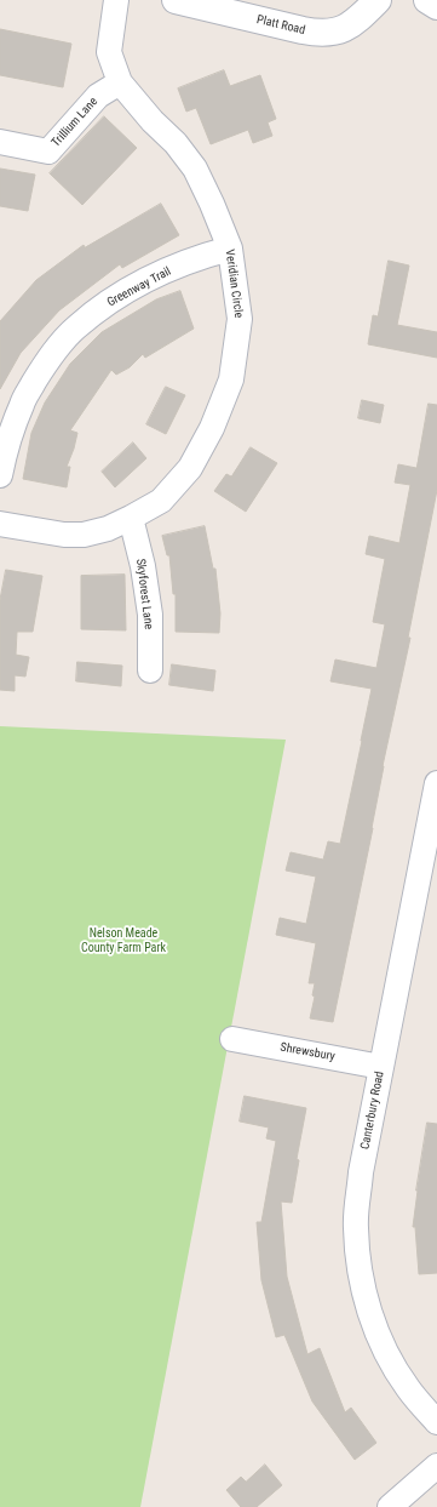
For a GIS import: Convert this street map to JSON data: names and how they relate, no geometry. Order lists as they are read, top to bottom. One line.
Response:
{"streets":{"street":["Platt Road","Trillium Lane","Veridian Circle","Greenway Trail","Skyforest Lane","Shrewsbury","Canterbury Road"]},"crossings":[["Trillium Lane","Veridian Circle"],["Veridian Circle","Greenway Trail"],["Veridian Circle","Skyforest Lane"],["Shrewsbury","Canterbury Road"]],"parks":["Nelson Meade County Farm Park"]}
